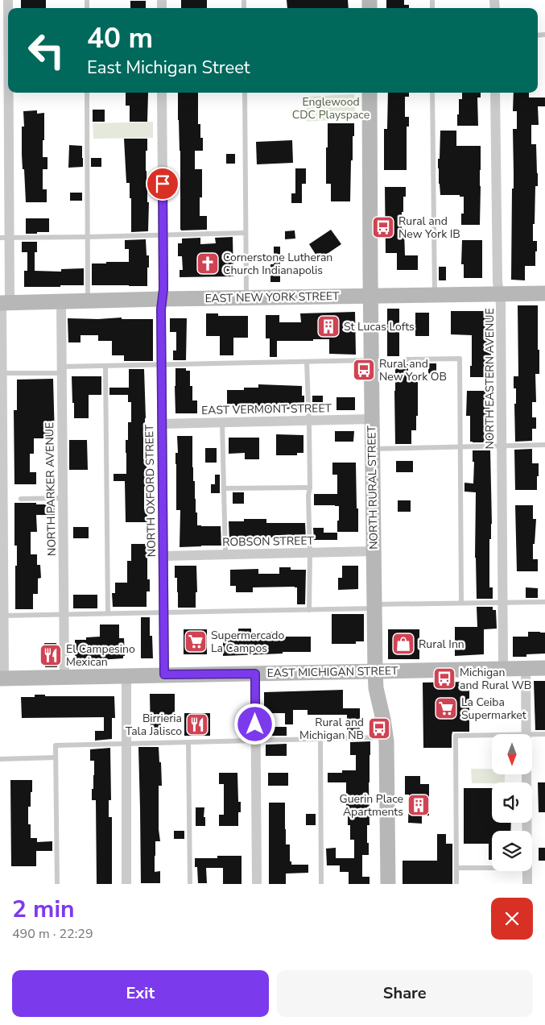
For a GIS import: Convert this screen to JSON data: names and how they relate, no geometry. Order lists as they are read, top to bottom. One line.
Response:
{"streets":{"main road":["EAST NEW YORK STREET","NORTH RURAL STREET","EAST MICHIGAN STREET"],"street":["NORTH EASTERN AVENUE","EAST VERMONT STREET","NORTH PARKER AVENUE","NORTH OXFORD STREET","ROBSON STREET"]},"crossings":[["EAST NEW YORK STREET","NORTH EASTERN AVENUE"],["EAST NEW YORK STREET","NORTH RURAL STREET"],["EAST NEW YORK STREET","NORTH PARKER AVENUE"],["EAST NEW YORK STREET","NORTH OXFORD STREET"],["NORTH EASTERN AVENUE","EAST MICHIGAN STREET"],["EAST VERMONT STREET","NORTH RURAL STREET"],["EAST VERMONT STREET","NORTH OXFORD STREET"],["NORTH RURAL STREET","ROBSON STREET"],["NORTH RURAL STREET","EAST MICHIGAN STREET"],["NORTH PARKER AVENUE","EAST MICHIGAN STREET"],["NORTH OXFORD STREET","ROBSON STREET"],["NORTH OXFORD STREET","EAST MICHIGAN STREET"]],"parks":["Englewood CDC Playspace"],"places":{"bus stop":["Rural and New York IB","Rural and New York OB","Michigan and Rural WB","Rural and Michigan NB"],"church":["Cornerstone Lutheran Church Indianapolis"],"building":["St Lucas Lofts","Guerin Place Apartments"],"supermarket":["Supermercado La Campos","La Ceiba Supermarket"],"shop":["Rural Inn"],"restaurant":["El Campesino Mexican","Birrieria Tala Jalisco"]},"north":"bottom","page":{"turn":["40 m","East Michigan Street"],"heading":["2 min","490 m · 22:29"],"buttons":["Exit","Share"]}}
